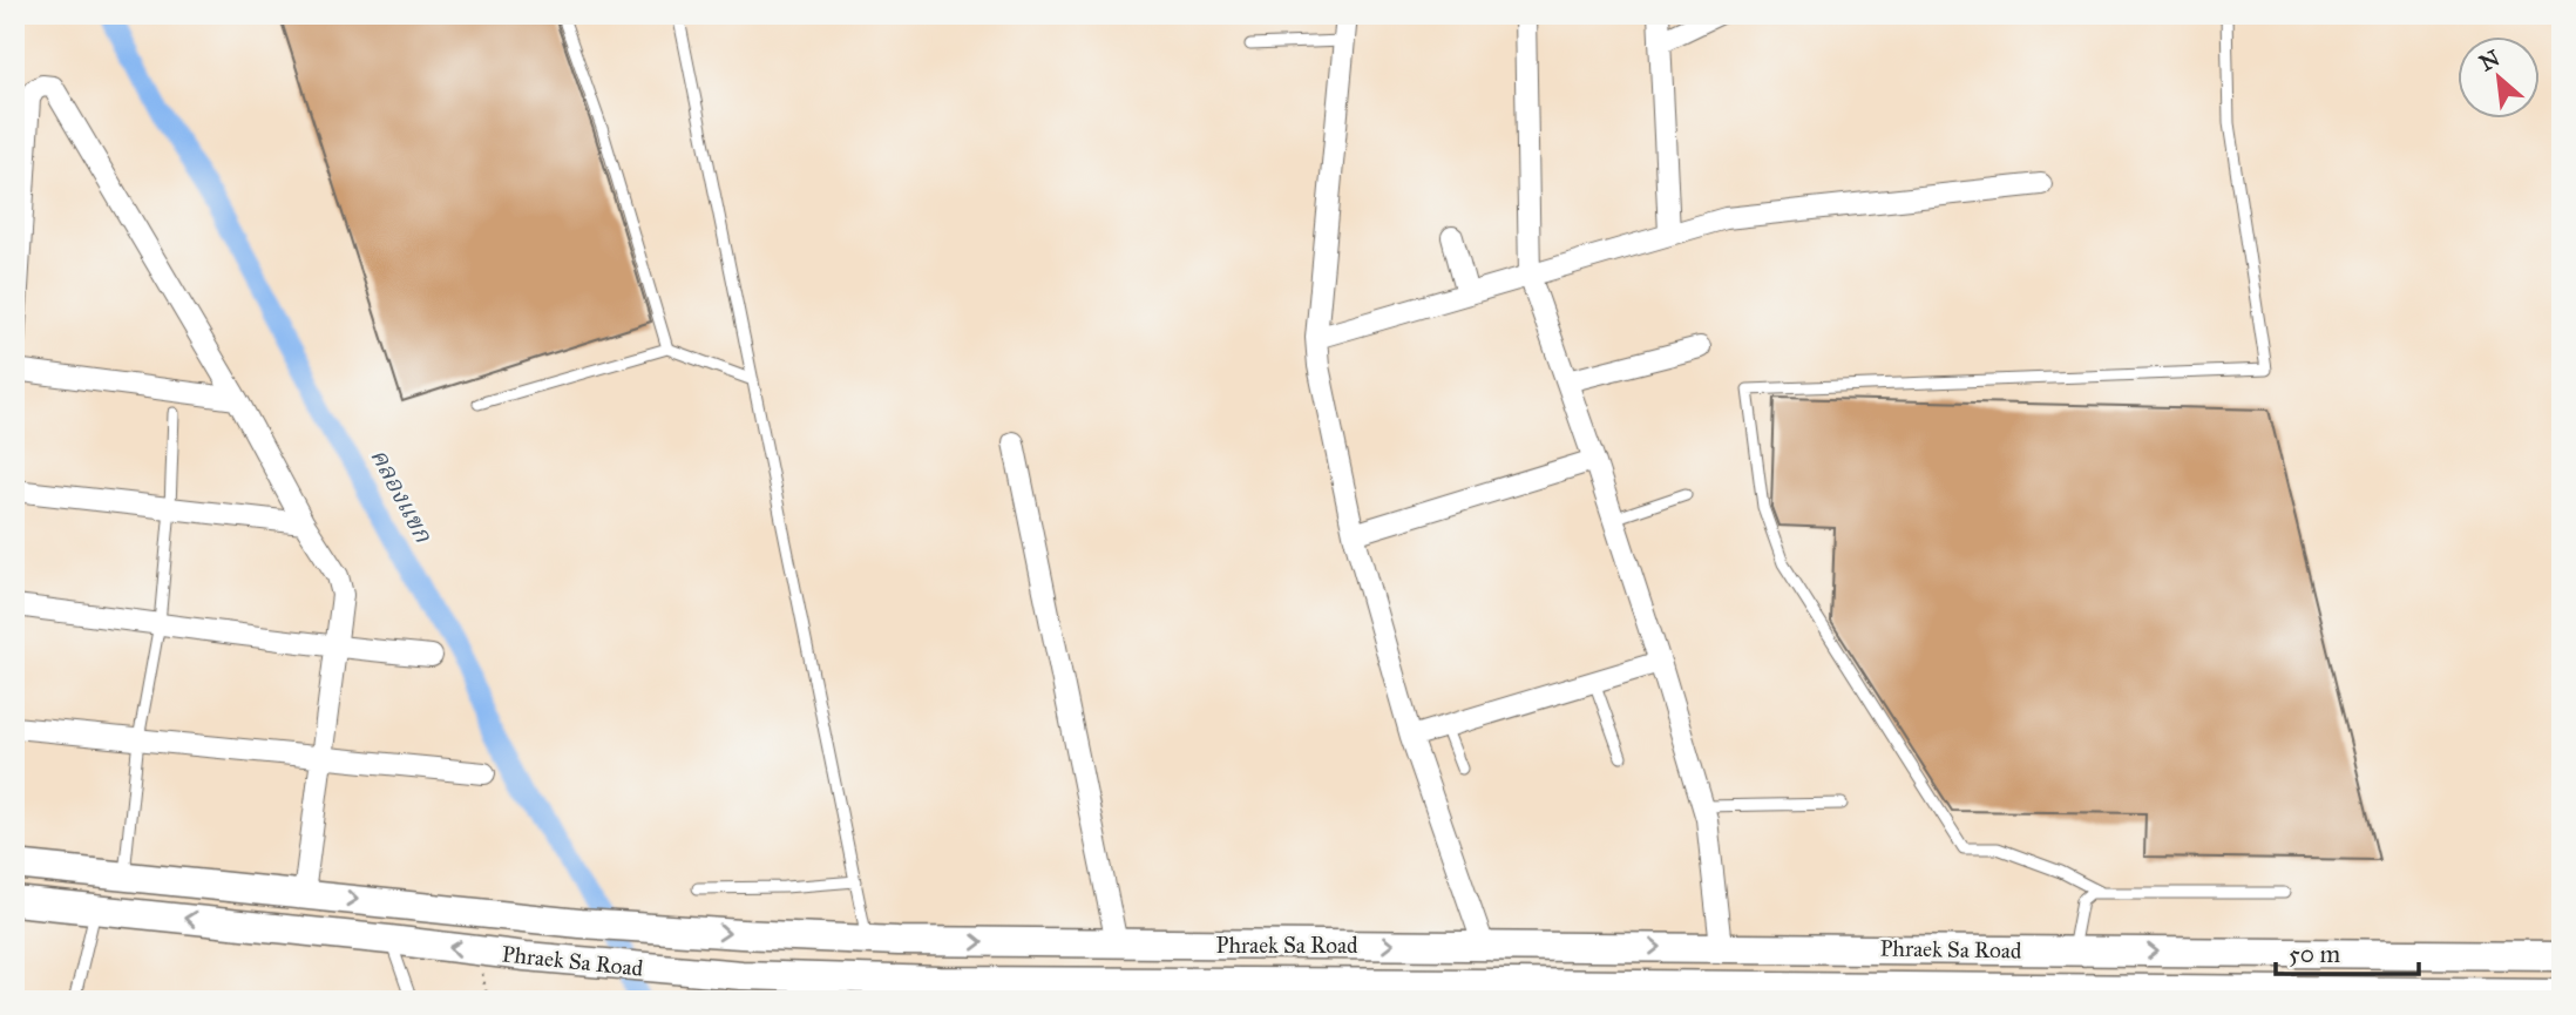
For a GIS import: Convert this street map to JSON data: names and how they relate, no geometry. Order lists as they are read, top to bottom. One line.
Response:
{"streets":{"main road":["Phraek Sa Road"]},"water":["คลองแขก"],"scale_bar":"50 m","north":"top left"}
